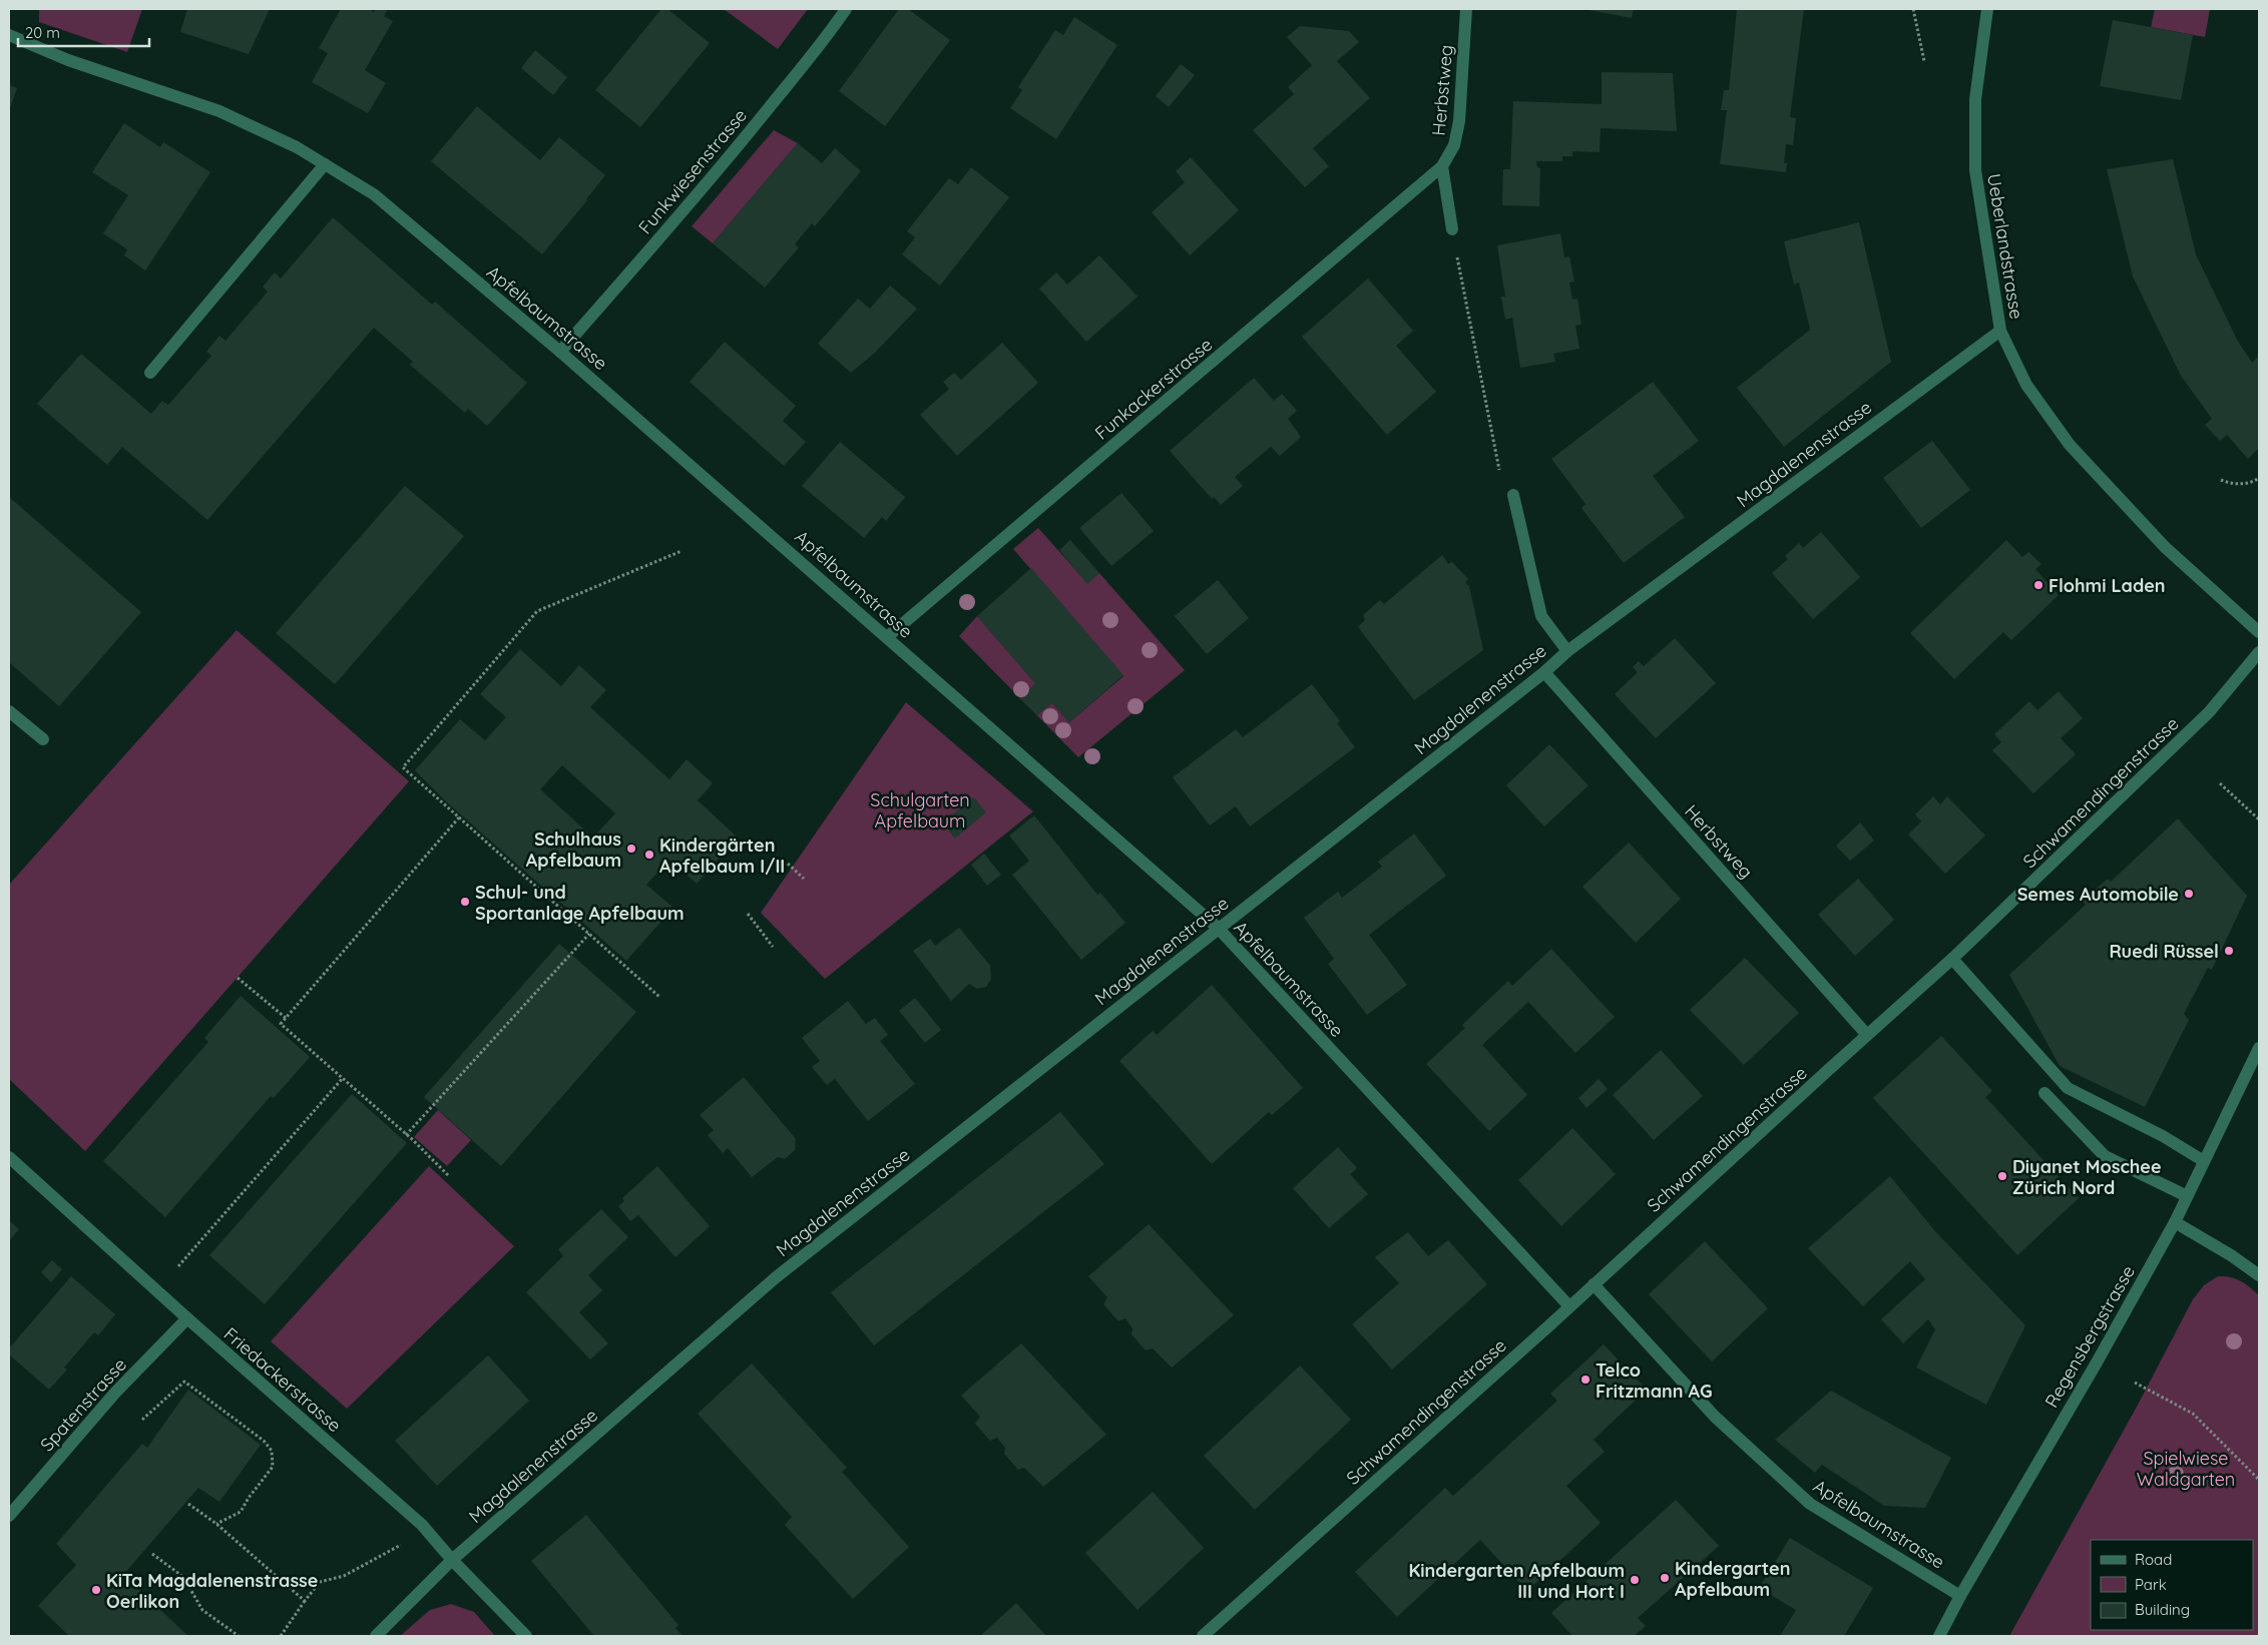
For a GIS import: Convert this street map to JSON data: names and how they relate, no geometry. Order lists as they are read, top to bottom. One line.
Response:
{"streets":{"street":["Herbstweg","Funkwiesenstrasse","Ueberlandstrasse","Apfelbaumstrasse","Funkackerstrasse","Magdalenenstrasse","Schwamendingenstrasse","Regensbergstrasse","Friedackerstrasse","Spatenstrasse"]},"crossings":[["Herbstweg","Funkackerstrasse"],["Herbstweg","Magdalenenstrasse"],["Herbstweg","Schwamendingenstrasse"],["Funkwiesenstrasse","Apfelbaumstrasse"],["Ueberlandstrasse","Magdalenenstrasse"],["Apfelbaumstrasse","Funkackerstrasse"],["Apfelbaumstrasse","Magdalenenstrasse"],["Apfelbaumstrasse","Schwamendingenstrasse"],["Apfelbaumstrasse","Regensbergstrasse"],["Magdalenenstrasse","Friedackerstrasse"],["Friedackerstrasse","Spatenstrasse"]],"parks":["Schulgarten Apfelbaum","Spielwiese Waldgarten"],"places":["Flohmi Laden","Schulhaus Apfelbaum","Kindergärten Apfelbaum I/II","Semes Automobile","Schul- und Sportanlage Apfelbaum","Ruedi Rüssel","Diyanet Moschee Zürich Nord","Telco Fritzmann AG","Kindergarten Apfelbaum","Kindergarten Apfelbaum III und Hort I","KiTa Magdalenenstrasse Oerlikon"],"legend":["Road","Park","Building"],"scale_bar":"20 m"}
